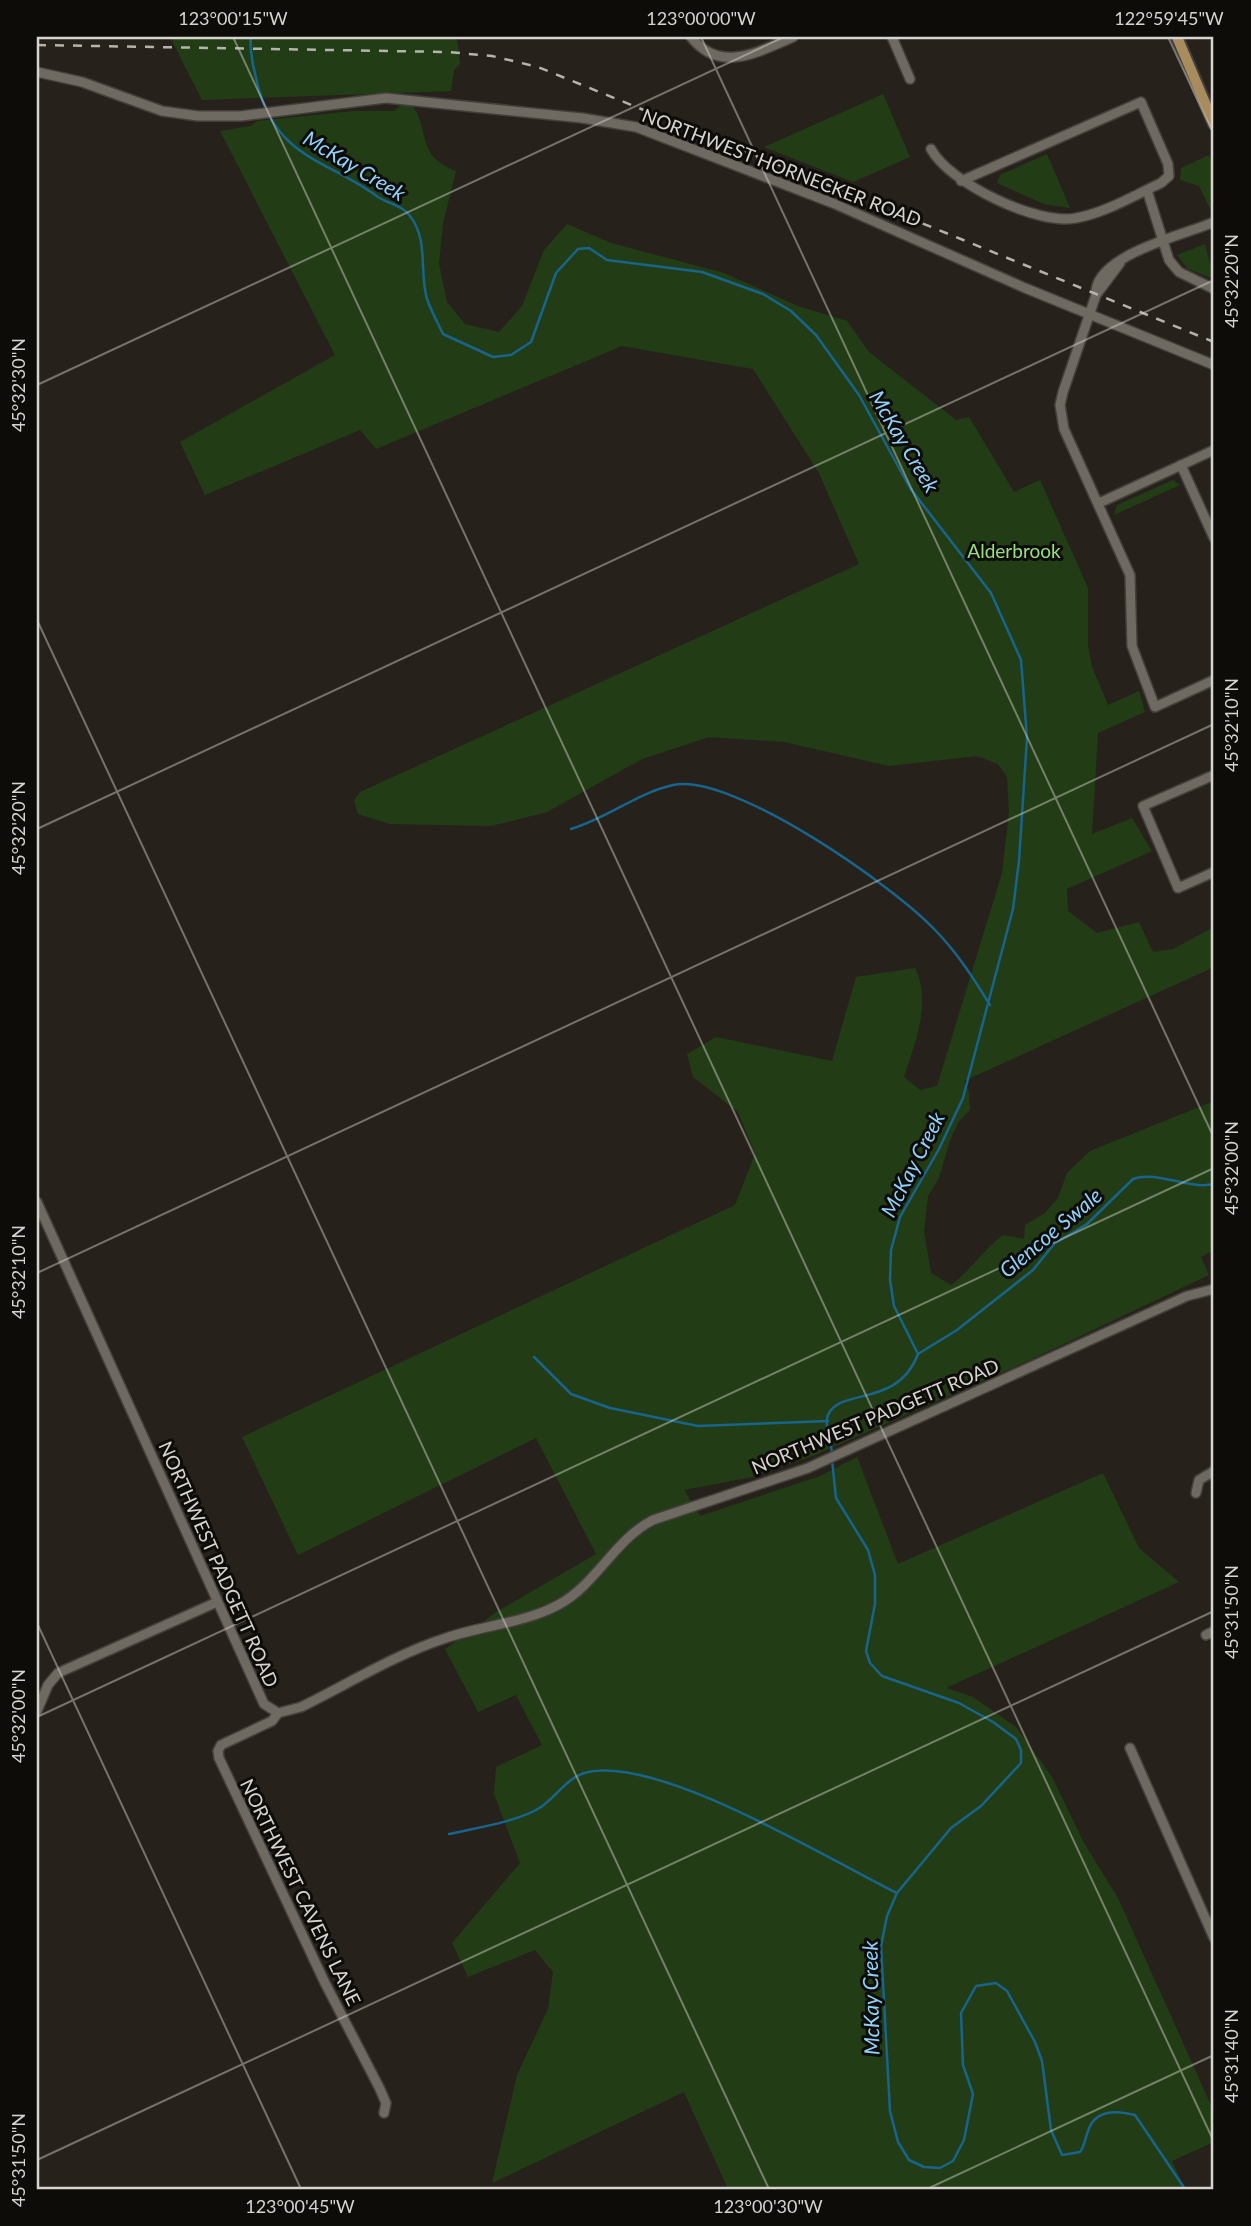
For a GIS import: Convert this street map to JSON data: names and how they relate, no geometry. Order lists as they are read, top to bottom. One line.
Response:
{"streets":{"street":["NORTHWEST HORNECKER ROAD","NORTHWEST PADGETT ROAD","NORTHWEST CAVENS LANE"]},"crossings":[["NORTHWEST PADGETT ROAD","NORTHWEST CAVENS LANE"]],"water":["McKay Creek","Glencoe Swale"],"parks":["Alderbrook"],"coordinates":["123°00'15\"W","123°00'00\"W","122°59'45\"W","45°32'20\"N","45°32'30\"N","45°32'10\"N","45°32'00\"N","45°31'50\"N","45°31'40\"N","123°00'45\"W","123°00'30\"W"]}
